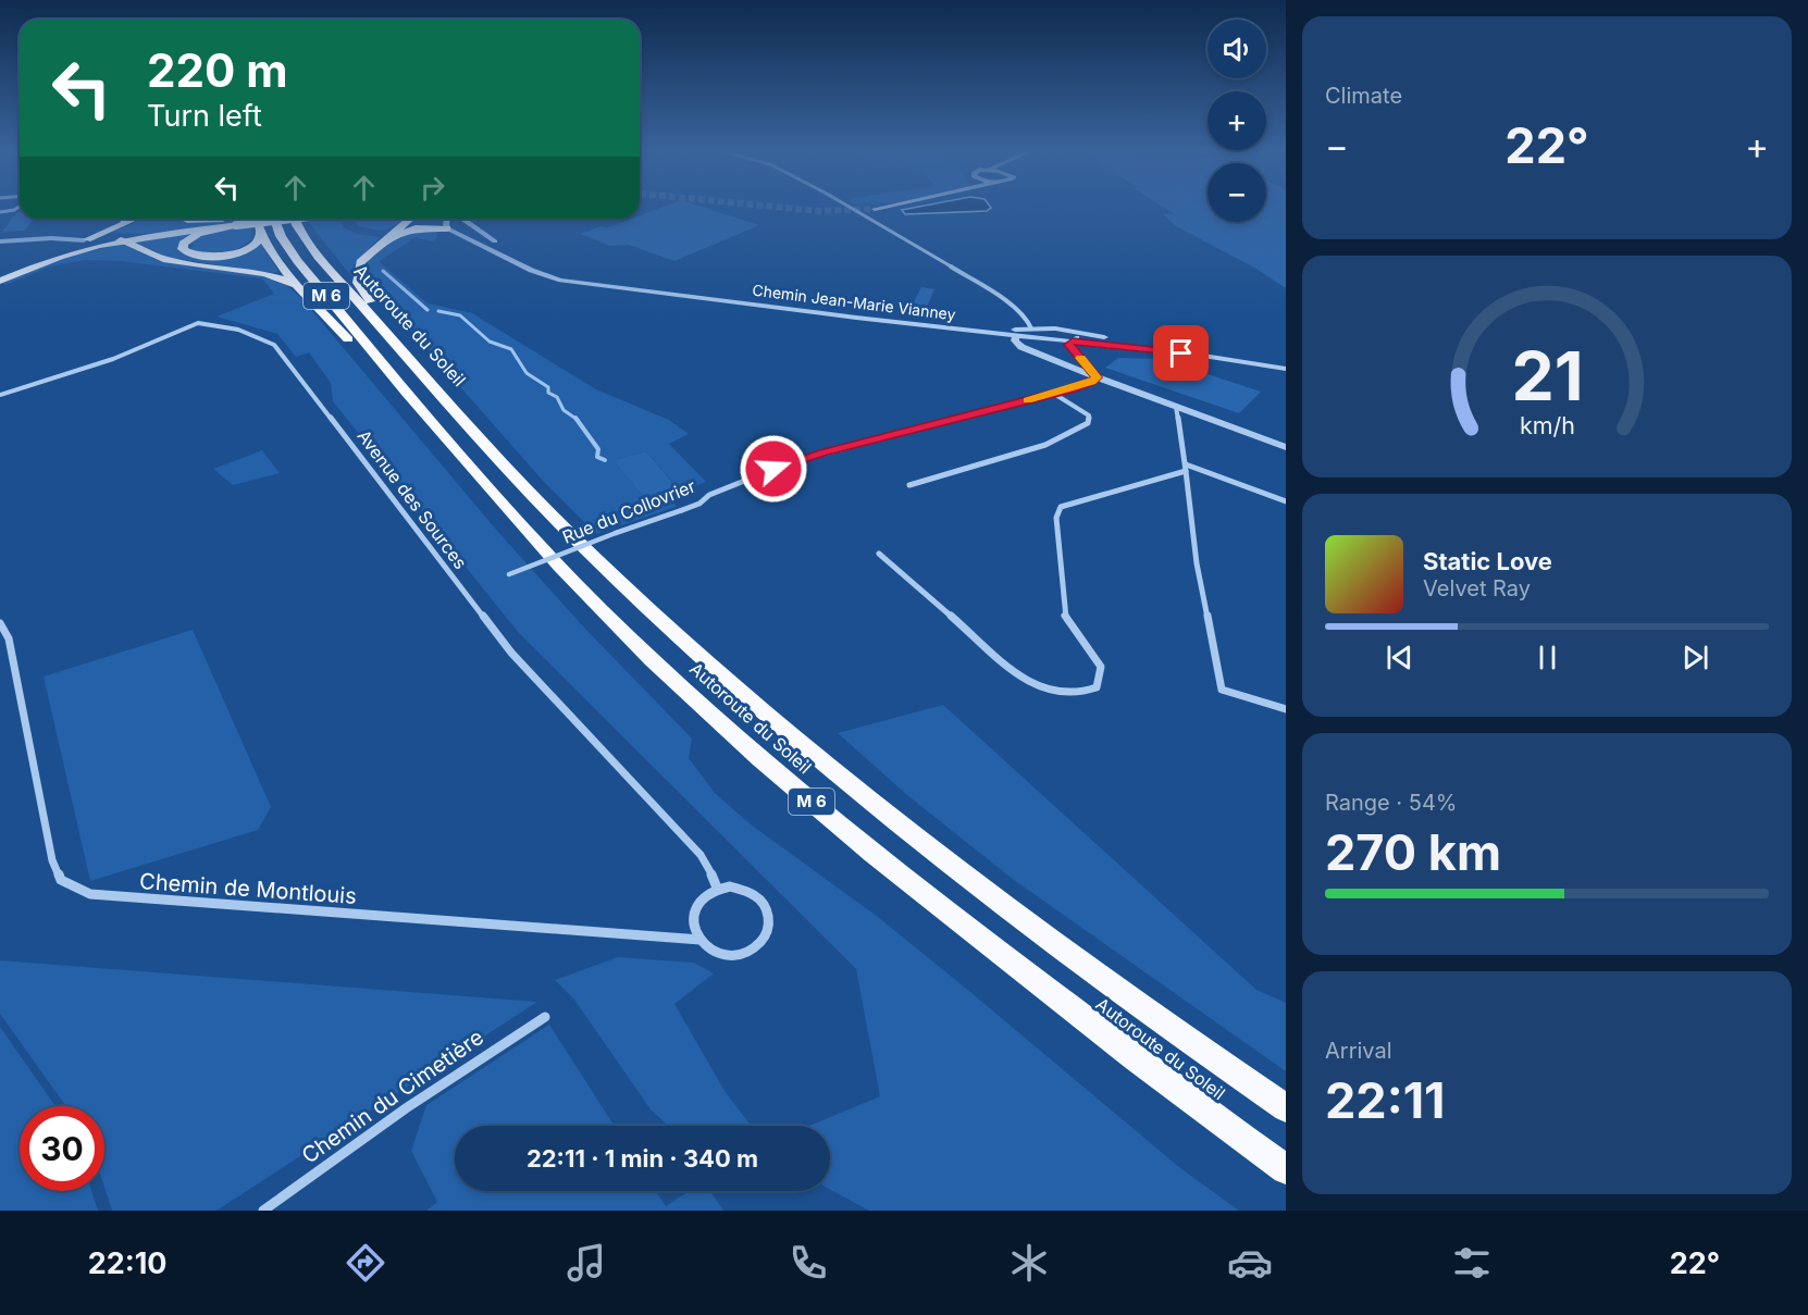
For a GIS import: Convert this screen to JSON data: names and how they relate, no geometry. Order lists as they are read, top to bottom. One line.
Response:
{"streets":{"highway":["M 6","Autoroute du Soleil"],"street":["Chemin Jean-Marie Vianney","Avenue des Sources","Rue du Collovrier","Chemin de Montlouis","Chemin du Cimetière"]},"crossings":[["Avenue des Sources","Chemin de Montlouis"]],"page":{"tile":["Climate",["Range · 54%","270 km"],["Arrival","22:11"]],"map_buttons":["+","−"],"turn":["220 m","Turn left"],"heat":["−","22°","+"],"song":["Static Love","Velvet Ray"],"limit":"30","trip":"22:11 · 1 min · 340 m","tabs":["22:10","22°"],"gauge":["21","km/h"]}}
